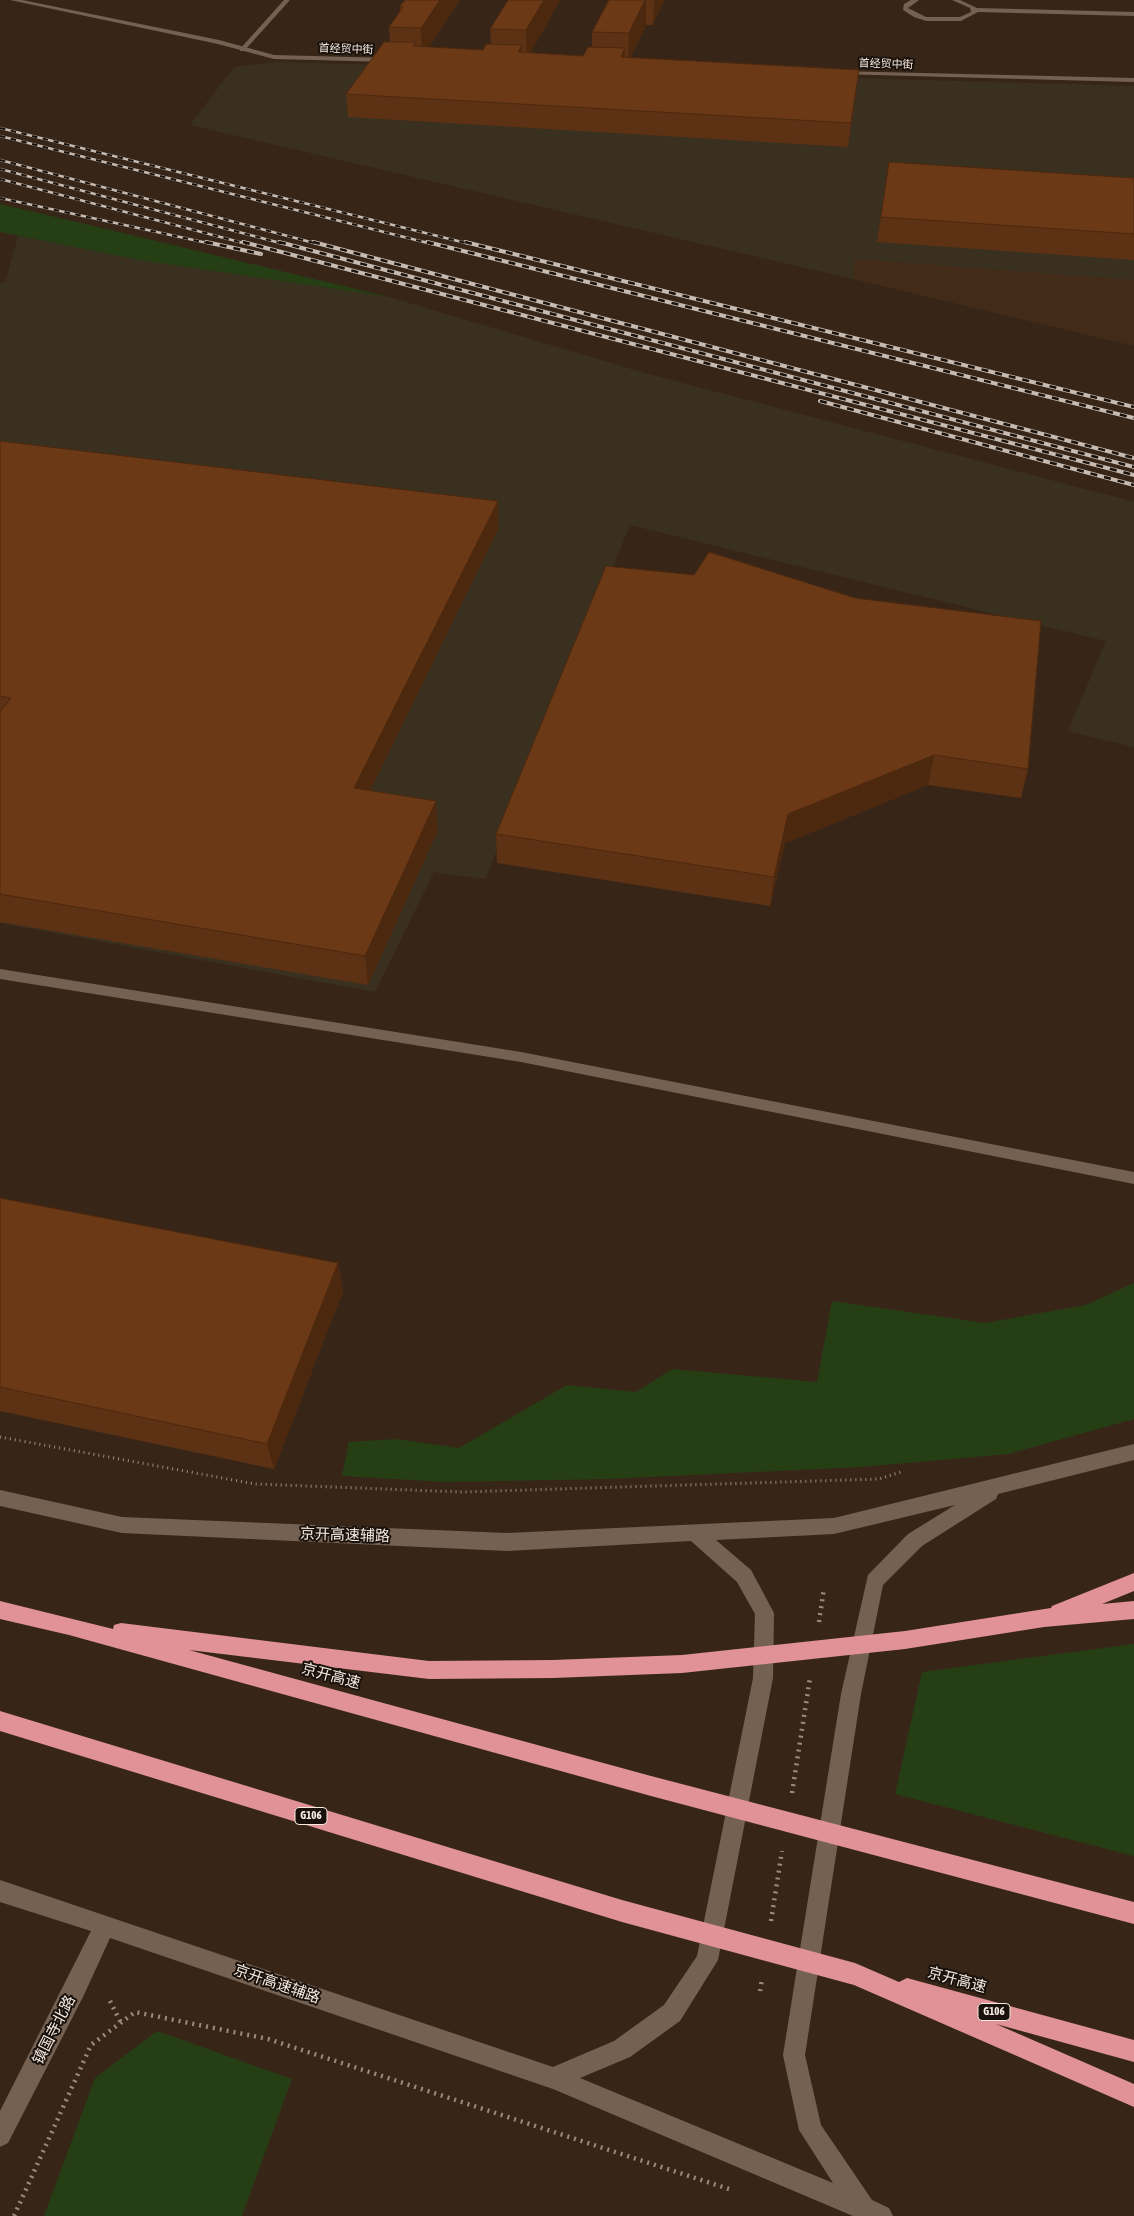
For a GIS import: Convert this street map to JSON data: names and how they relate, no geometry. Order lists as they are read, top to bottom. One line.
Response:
{"streets":{"highway":["京开高速","G106"],"street":["首经贸中街","京开高速辅路","镇国寺北路"]},"crossings":[["京开高速辅路","镇国寺北路"],["京开高速","G106"]]}
